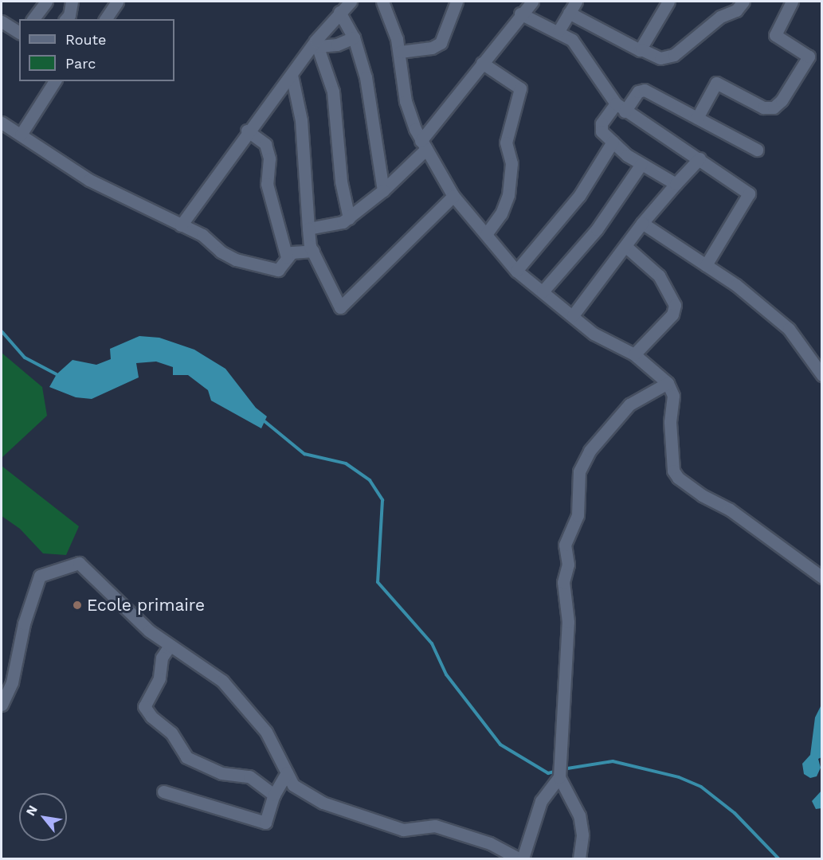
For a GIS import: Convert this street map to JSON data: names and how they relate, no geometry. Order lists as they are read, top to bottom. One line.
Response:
{"places":["Ecole primaire"],"legend":["Route","Parc"],"north":"top left"}
